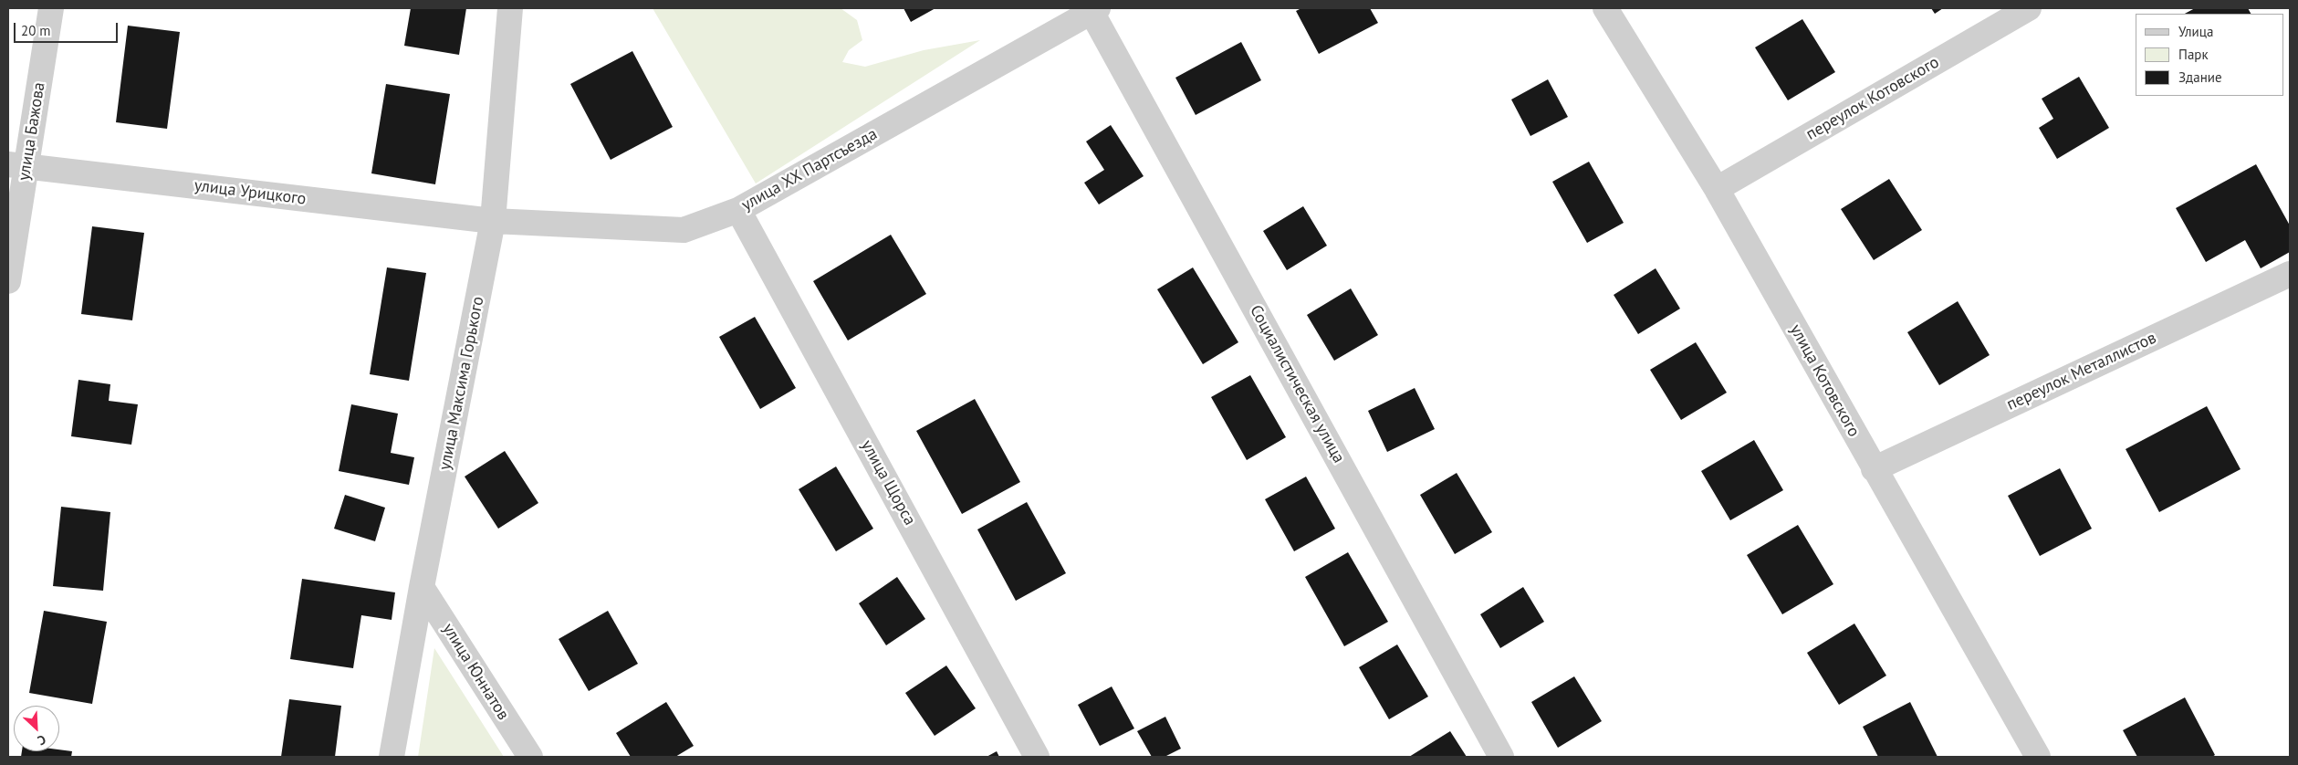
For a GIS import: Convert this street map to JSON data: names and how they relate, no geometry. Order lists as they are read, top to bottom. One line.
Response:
{"streets":{"street":["переулок Котовского","улица Бажова","улица XX Партсъезда","улица Урицкого","переулок Металлистов","улица Котовского","улица Максима Горького","Социалистическая улица","улица Щорса","улица Юннатов"]},"crossings":[["переулок Котовского","улица Котовского"],["улица Бажова","улица Урицкого"],["улица XX Партсъезда","улица Урицкого"],["улица XX Партсъезда","улица Максима Горького"],["улица XX Партсъезда","Социалистическая улица"],["улица XX Партсъезда","улица Щорса"],["улица Урицкого","улица Максима Горького"],["переулок Металлистов","улица Котовского"],["улица Максима Горького","улица Юннатов"]],"legend":["Улица","Парк","Здание"],"scale_bar":"20 m","north":"bottom right"}
